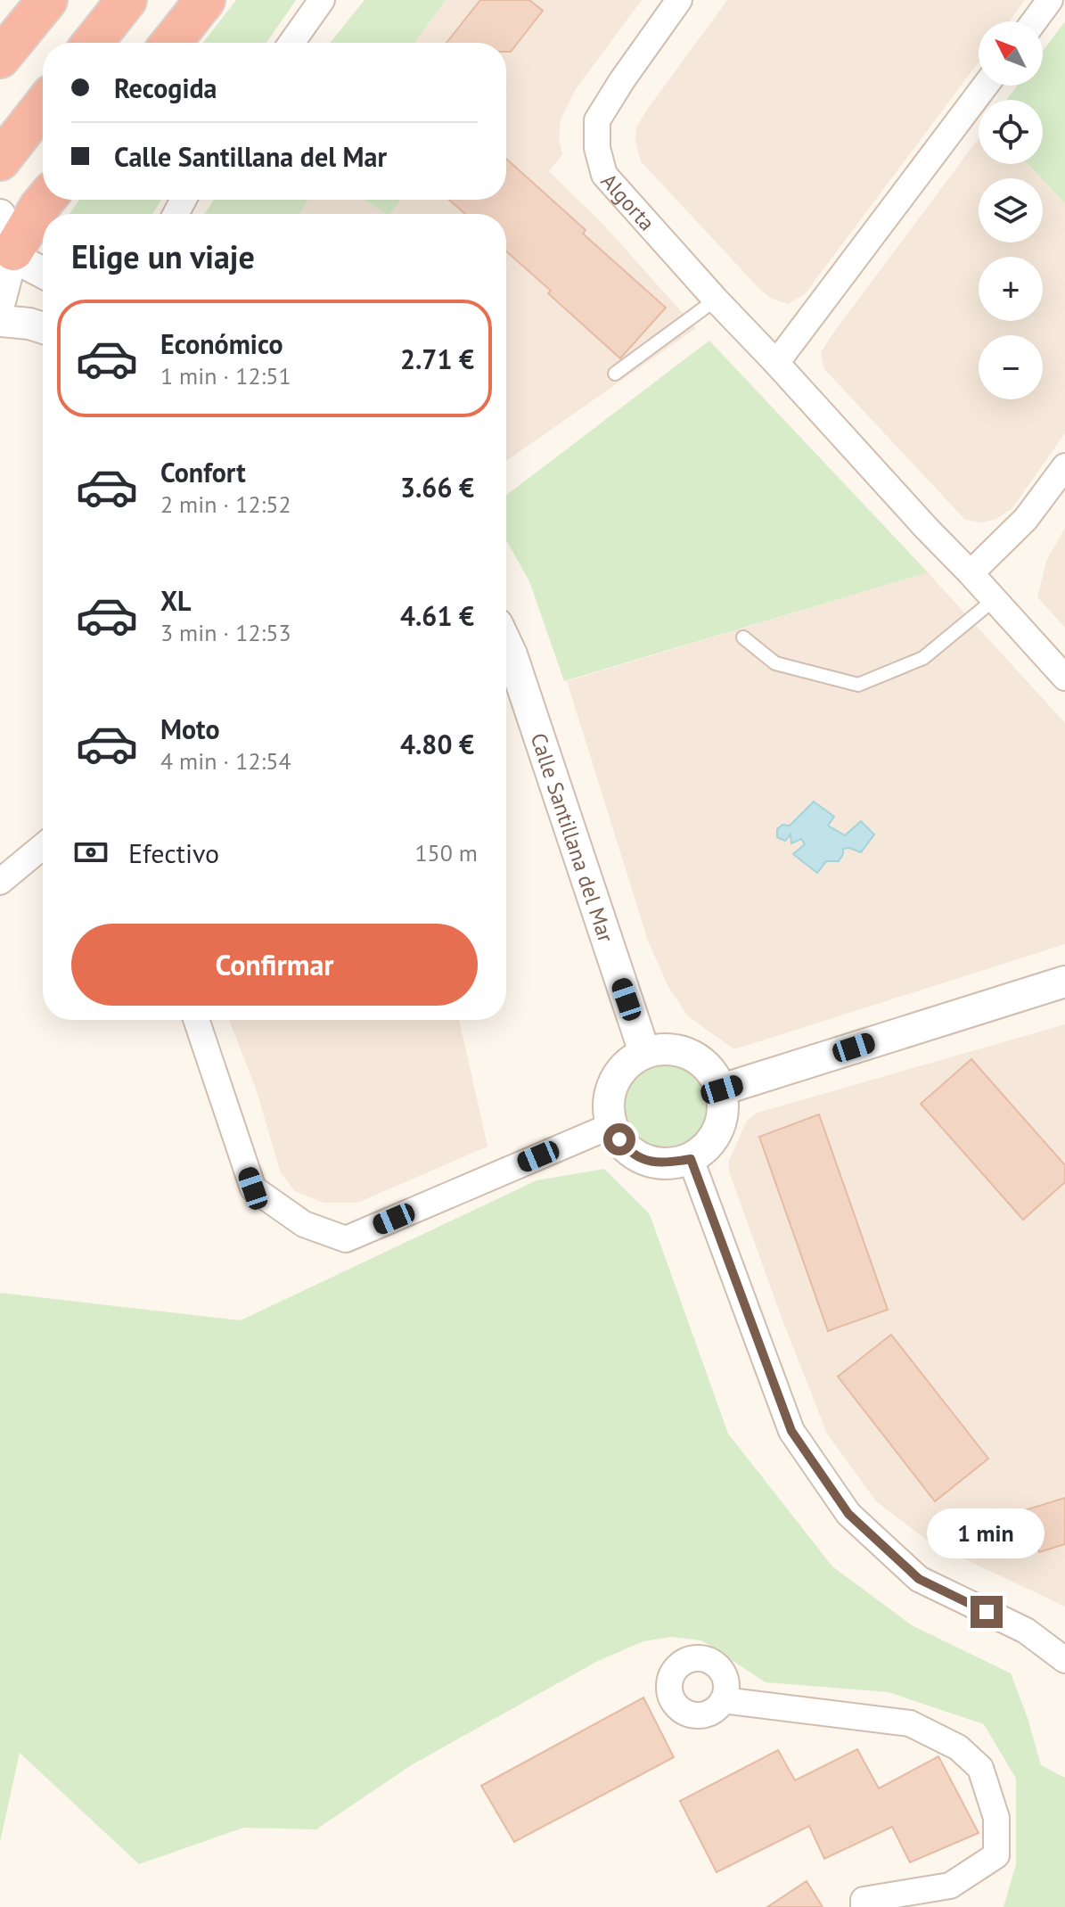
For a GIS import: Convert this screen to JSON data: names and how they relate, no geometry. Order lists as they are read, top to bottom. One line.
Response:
{"streets":{"street":["Algorta","Calle Santillana del Mar"]},"north":"top left","page":{"map_buttons":["+","−"],"banner":["Recogida","Calle Santillana del Mar"],"heading":"Elige un viaje","list":[{"name":"Económico","note":"1 min · 12:51","value":"2.71 €"},{"name":"Confort","note":"2 min · 12:52","value":"3.66 €"},{"name":"XL","note":"3 min · 12:53","value":"4.61 €"},{"name":"Moto","note":"4 min · 12:54","value":"4.80 €"}],"pay":["Efectivo","150 m"],"buttons":"Confirmar","bubble":"1 min"}}
